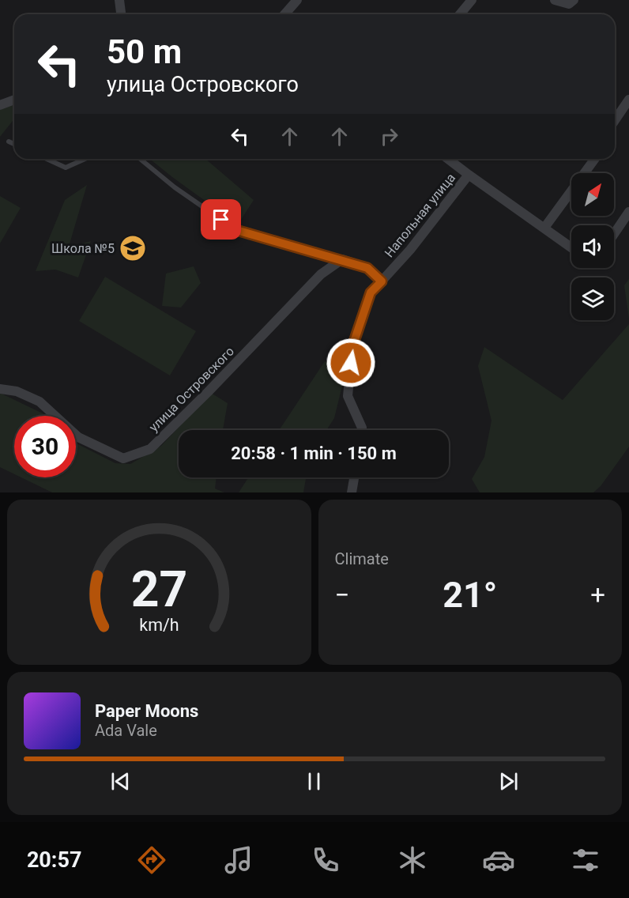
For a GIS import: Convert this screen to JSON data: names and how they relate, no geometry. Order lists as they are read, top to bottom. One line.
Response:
{"streets":{"street":["Напольная улица","улица Островского"]},"places":{"school or university":["Школа №5"]},"north":"top right","page":{"turn":["50 m","улица Островского"],"limit":"30","trip":"20:58 · 1 min · 150 m","tile":"Climate","heat":["−","21°","+"],"song":["Paper Moons","Ada Vale"],"tabs":"20:57","gauge":["27","km/h"]}}
